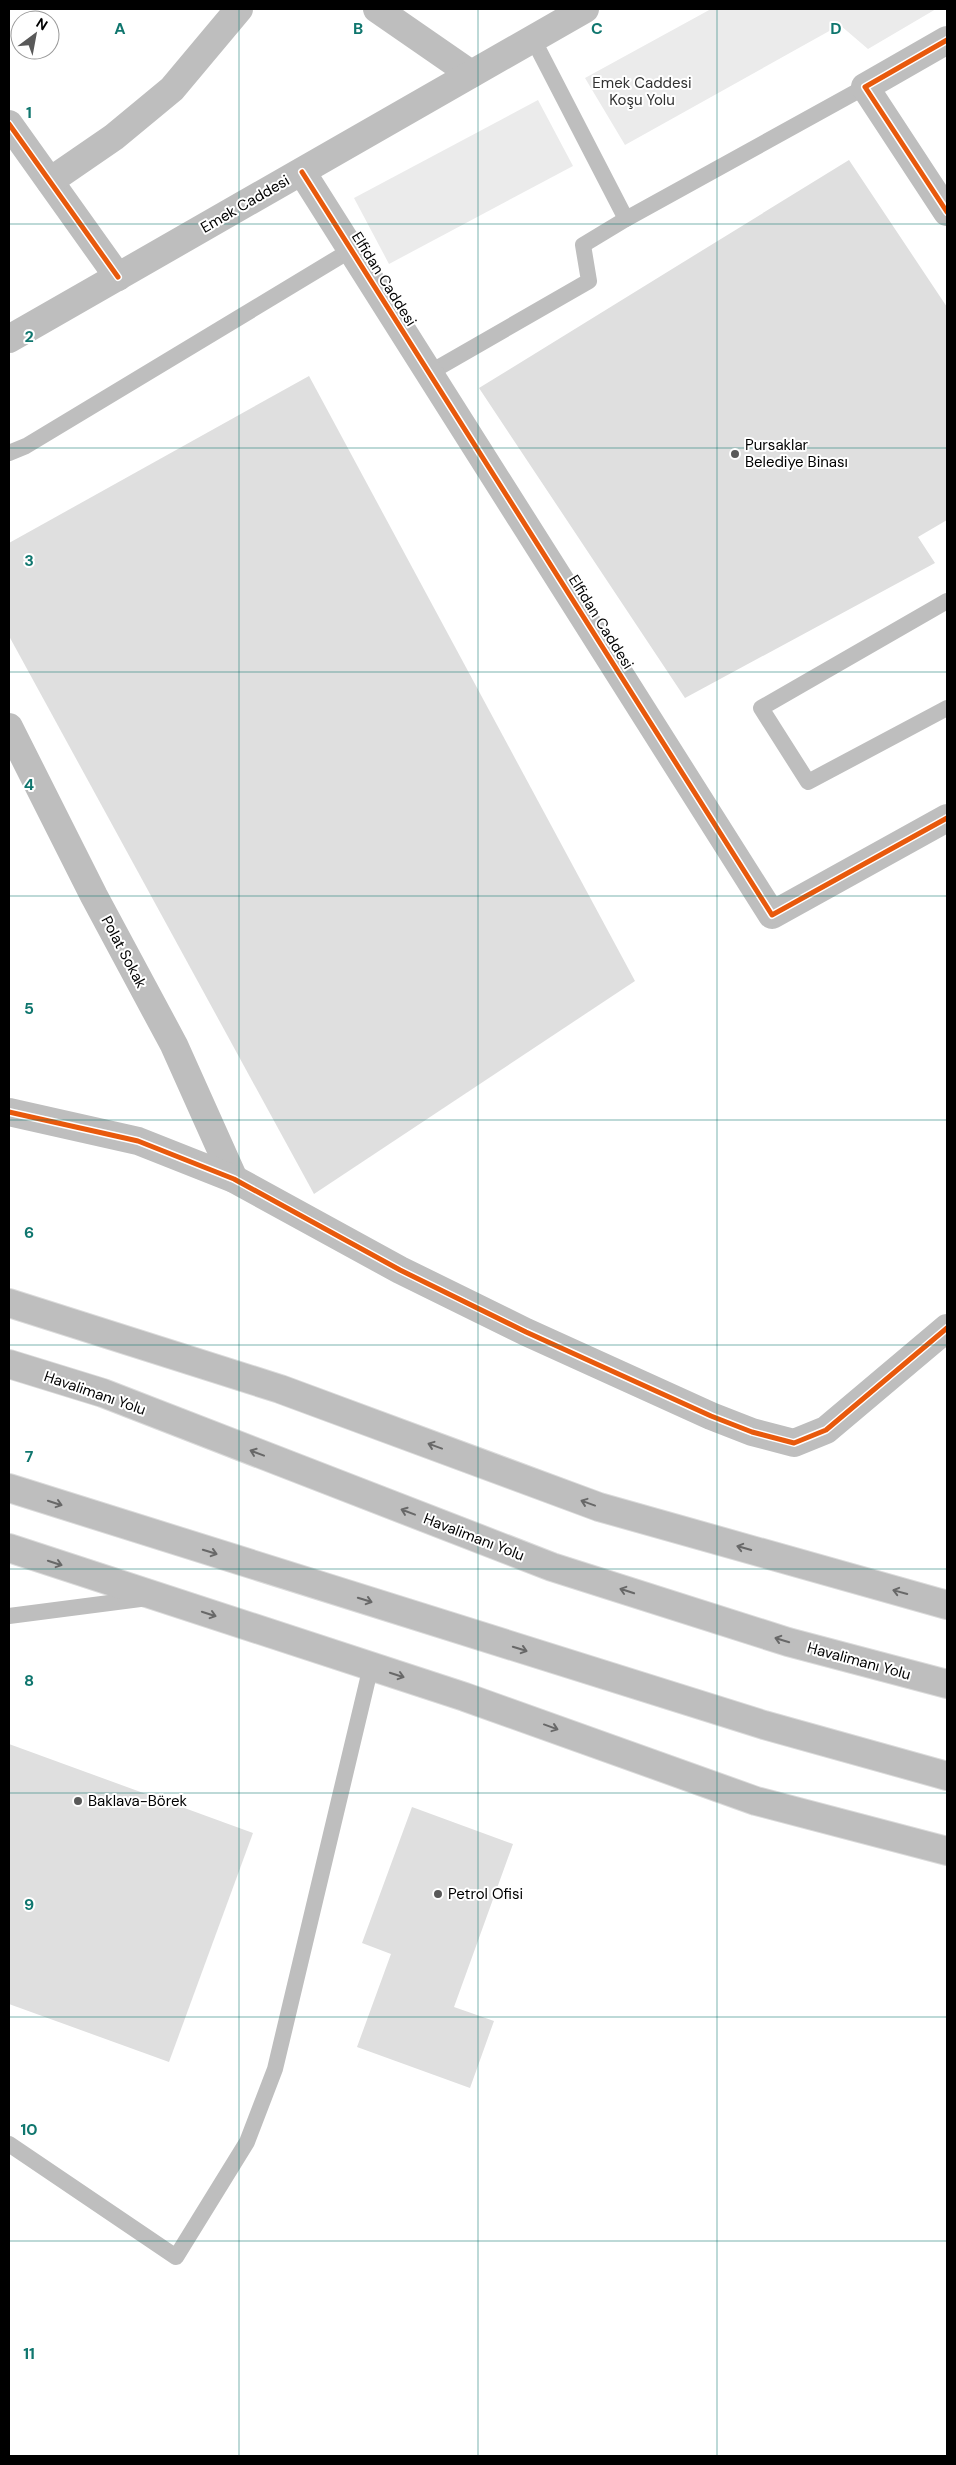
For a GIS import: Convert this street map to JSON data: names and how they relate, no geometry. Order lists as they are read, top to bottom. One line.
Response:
{"streets":{"main road":["Emek Caddesi","Elfidan Caddesi","Polat Sokak","Havalimanı Yolu"]},"crossings":[["Emek Caddesi","Elfidan Caddesi"]],"parks":["Emek Caddesi Koşu Yolu"],"places":["Pursaklar Belediye Binası","Baklava-Börek","Petrol Ofisi"],"north":"top right","grid":{"columns":["A","B","C","D"],"rows":["1","2","3","4","5","6","7","8","9","10","11"]}}
